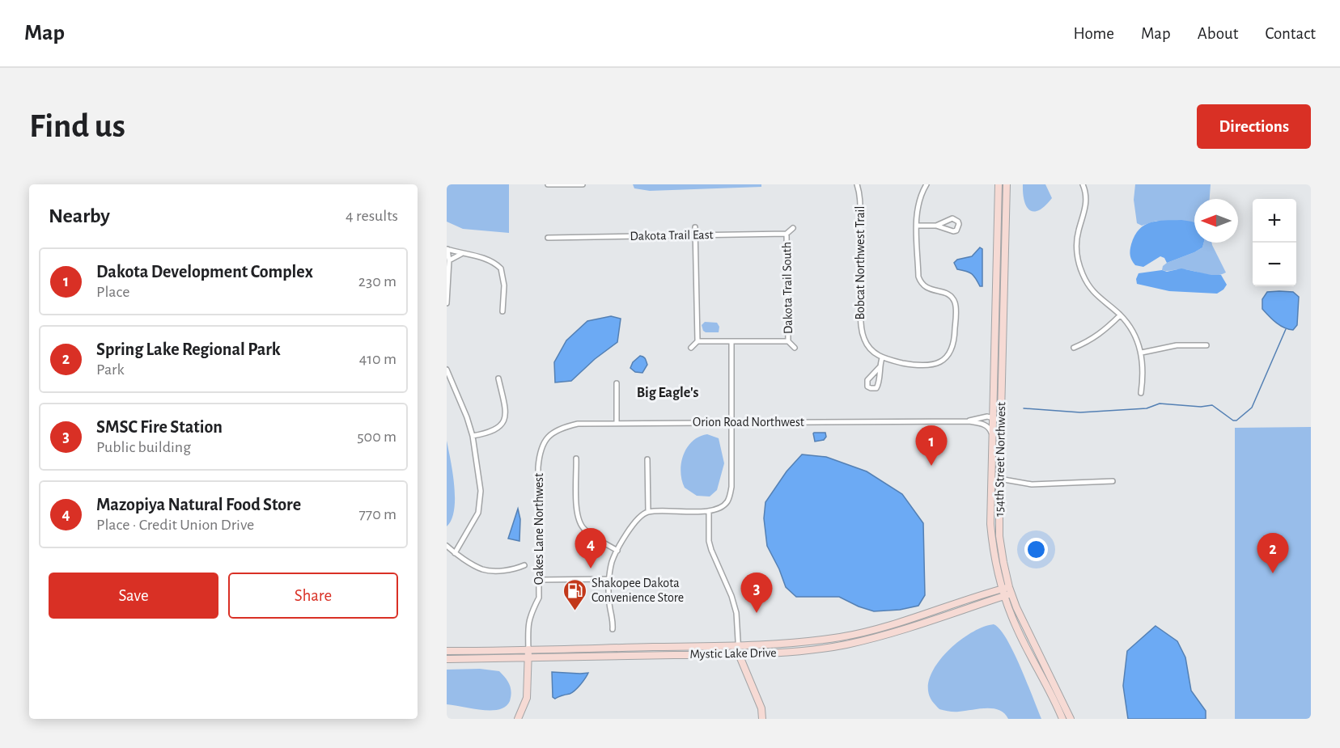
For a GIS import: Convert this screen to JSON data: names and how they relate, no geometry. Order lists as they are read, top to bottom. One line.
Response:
{"streets":{"street":["Dakota Trail East","Bobcat Northwest Trail","Dakota Trail South","Orion Road Northwest","154th Street Northwest","Oakes Lane Northwest","Mystic Lake Drive"]},"crossings":[["Dakota Trail East","Dakota Trail South"],["Orion Road Northwest","154th Street Northwest"],["Orion Road Northwest","Oakes Lane Northwest"],["154th Street Northwest","Mystic Lake Drive"],["Oakes Lane Northwest","Mystic Lake Drive"]],"districts":["Big Eagle's"],"places":{"fuel station":["Shakopee Dakota Convenience Store"]},"north":"left","page":{"header":"Map","nav":["Home","Map","About","Contact"],"buttons":["Directions",["Save","Share"]],"title":"Find us","heading":["Nearby","4 results"],"map_buttons":["+","−"],"list":[{"mark":"1","name":"Dakota Development Complex","note":"Place","value":"230 m"},{"mark":"2","name":"Spring Lake Regional Park","note":"Park","value":"410 m"},{"mark":"3","name":"SMSC Fire Station","note":"Public building","value":"500 m"},{"mark":"4","name":"Mazopiya Natural Food Store","note":"Place · Credit Union Drive","value":"770 m"}],"pins":["1","4","2","3"]}}
